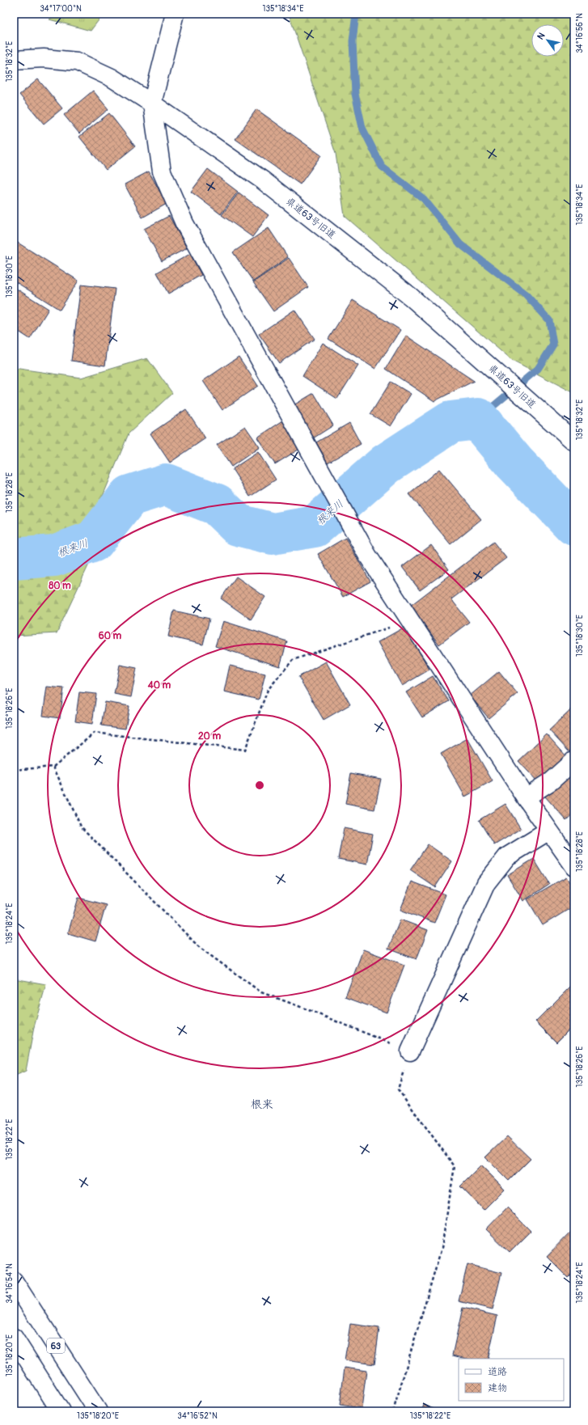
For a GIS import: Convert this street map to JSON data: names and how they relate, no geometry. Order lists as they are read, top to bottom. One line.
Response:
{"streets":{"street":["県道63号旧道","63"]},"districts":["根来"],"water":["根来川"],"legend":["道路","建物"],"north":"top left","coordinates":["34°17'00\"N","135°18'34\"E","34°16'56\"N","135°18'32\"E","135°18'30\"E","135°18'28\"E","135°18'26\"E","135°18'24\"E","135°18'22\"E","34°16'54\"N","135°18'20\"E","34°16'52\"N"],"rings":["80 m","60 m","40 m","20 m"]}
